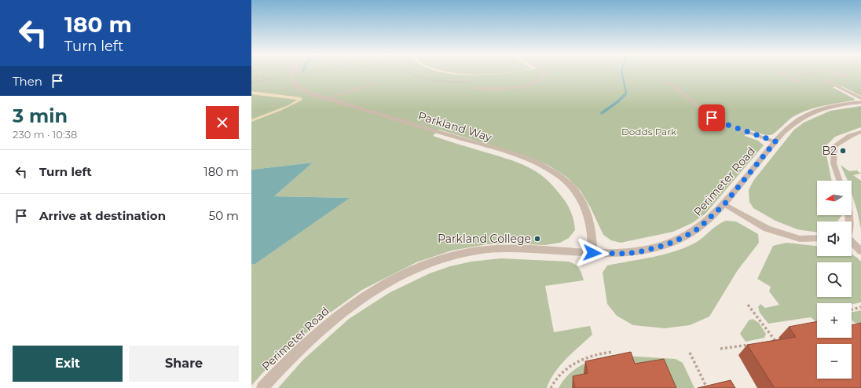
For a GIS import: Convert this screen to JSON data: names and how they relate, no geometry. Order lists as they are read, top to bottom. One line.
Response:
{"streets":{"street":["Parkland Way","Perimeter Road"]},"crossings":[["Parkland Way","Perimeter Road"]],"parks":["Dodds Park"],"places":["B2","Parkland College"],"north":"left","page":{"turn":["180 m","Turn left"],"then":"Then","heading":["3 min","230 m · 10:38"],"list":[{"name":"Turn left","value":"180 m"},{"name":"Arrive at destination","value":"50 m"}],"map_buttons":["+","−"],"buttons":["Exit","Share"]}}
